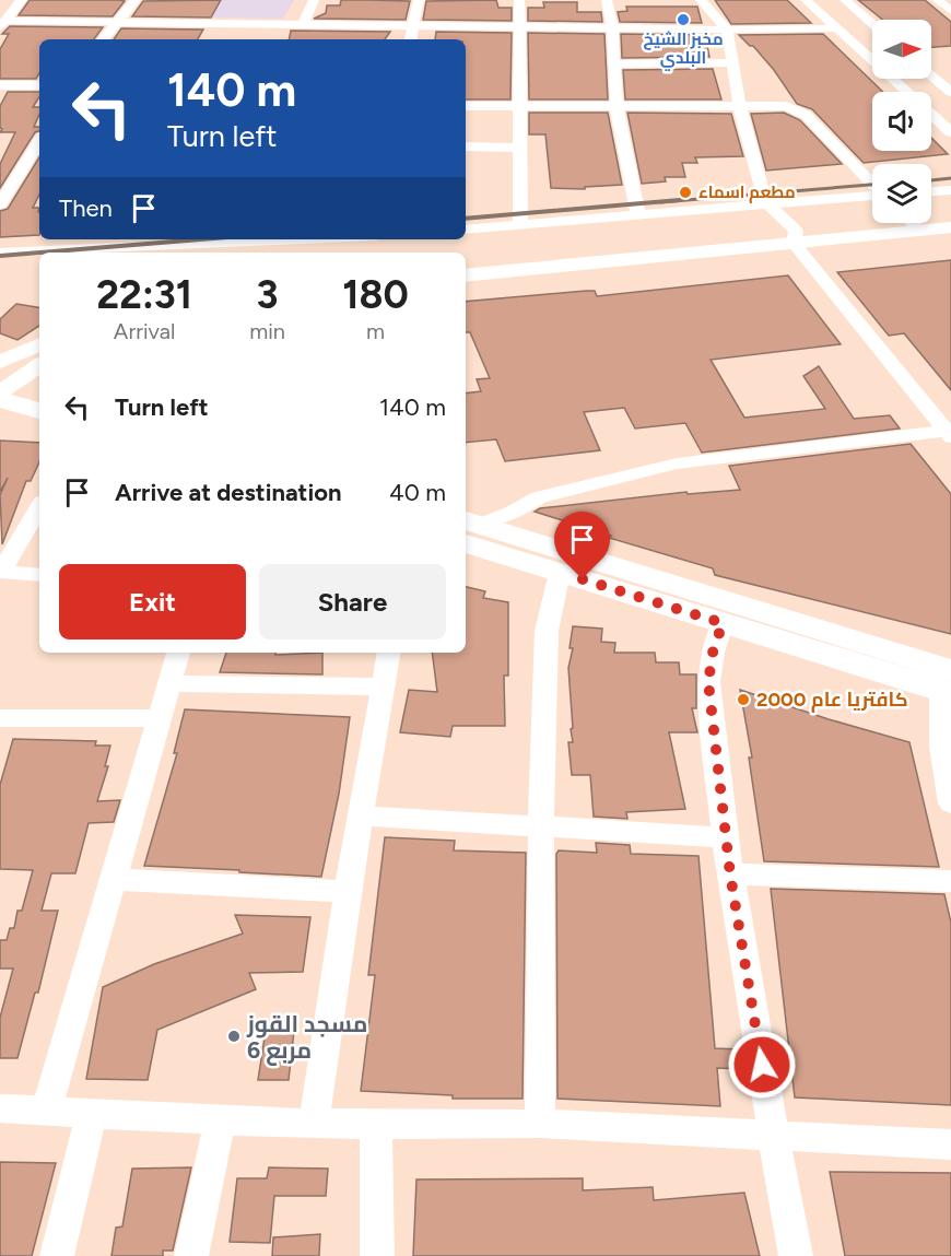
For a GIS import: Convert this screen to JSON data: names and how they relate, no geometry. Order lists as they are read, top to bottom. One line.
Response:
{"places":["مخبز الشيخ البلدي","مطعم اسماء","كافتريا عام 2000","مسجد القوز مربع 6"],"north":"right","page":{"turn":["140 m","Turn left"],"then":"Then","eta":["22:31","Arrival","3","min","180","m"],"list":[{"name":"Turn left","value":"140 m"},{"name":"Arrive at destination","value":"40 m"}],"buttons":["Exit","Share"]}}
